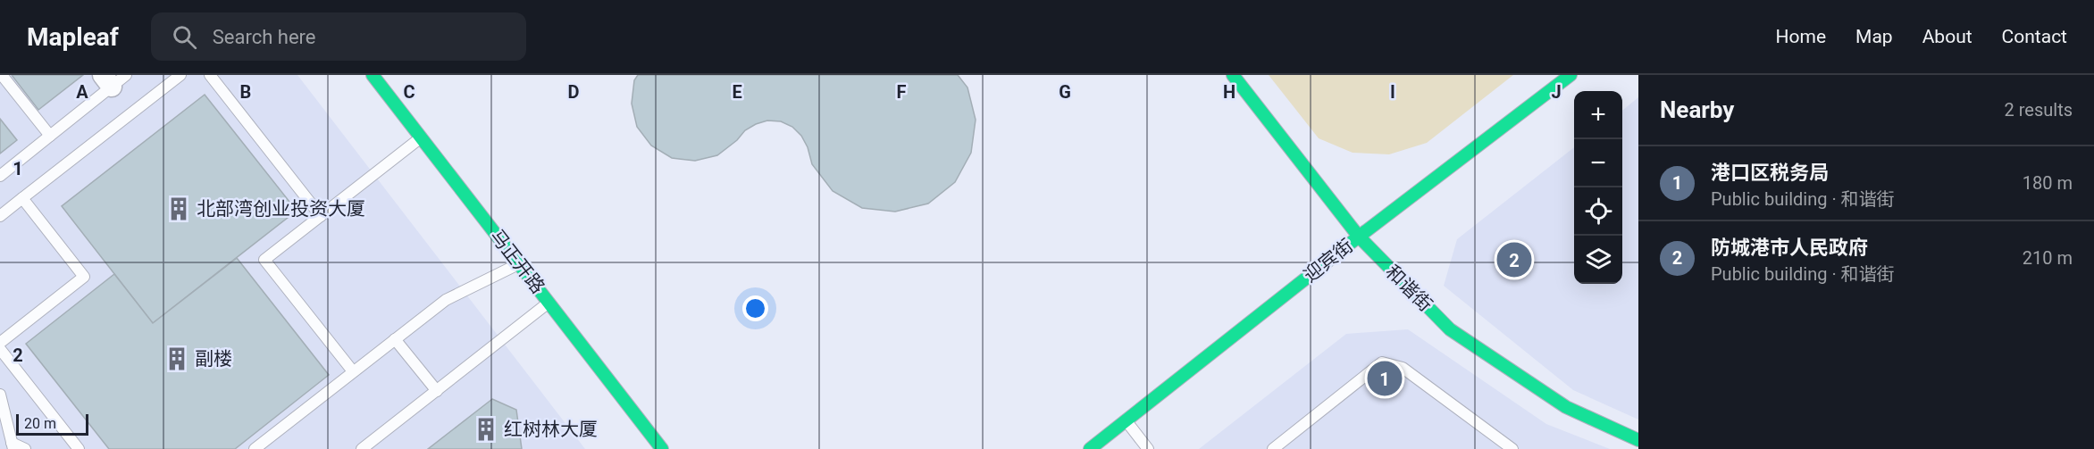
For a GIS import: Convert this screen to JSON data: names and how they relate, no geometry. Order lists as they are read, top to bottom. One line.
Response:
{"streets":{"main road":["迎宾街","马正开路","和谐街"]},"crossings":[["迎宾街","和谐街"]],"places":{"building":["北部湾创业投资大厦","副楼","红树林大厦"]},"scale_bar":"20 m","page":{"header":"Mapleaf","search":"Search here","nav":["Home","Map","About","Contact"],"heading":["Nearby","2 results"],"map_buttons":["+","−"],"list":[{"mark":"1","name":"港口区税务局","note":"Public building · 和谐街","value":"180 m"},{"mark":"2","name":"防城港市人民政府","note":"Public building · 和谐街","value":"210 m"}],"pins":["2","1"],"scale":"20 m"},"grid":{"columns":["A","B","C","D","E","F","G","H","I","J"],"rows":["1","2"]}}
